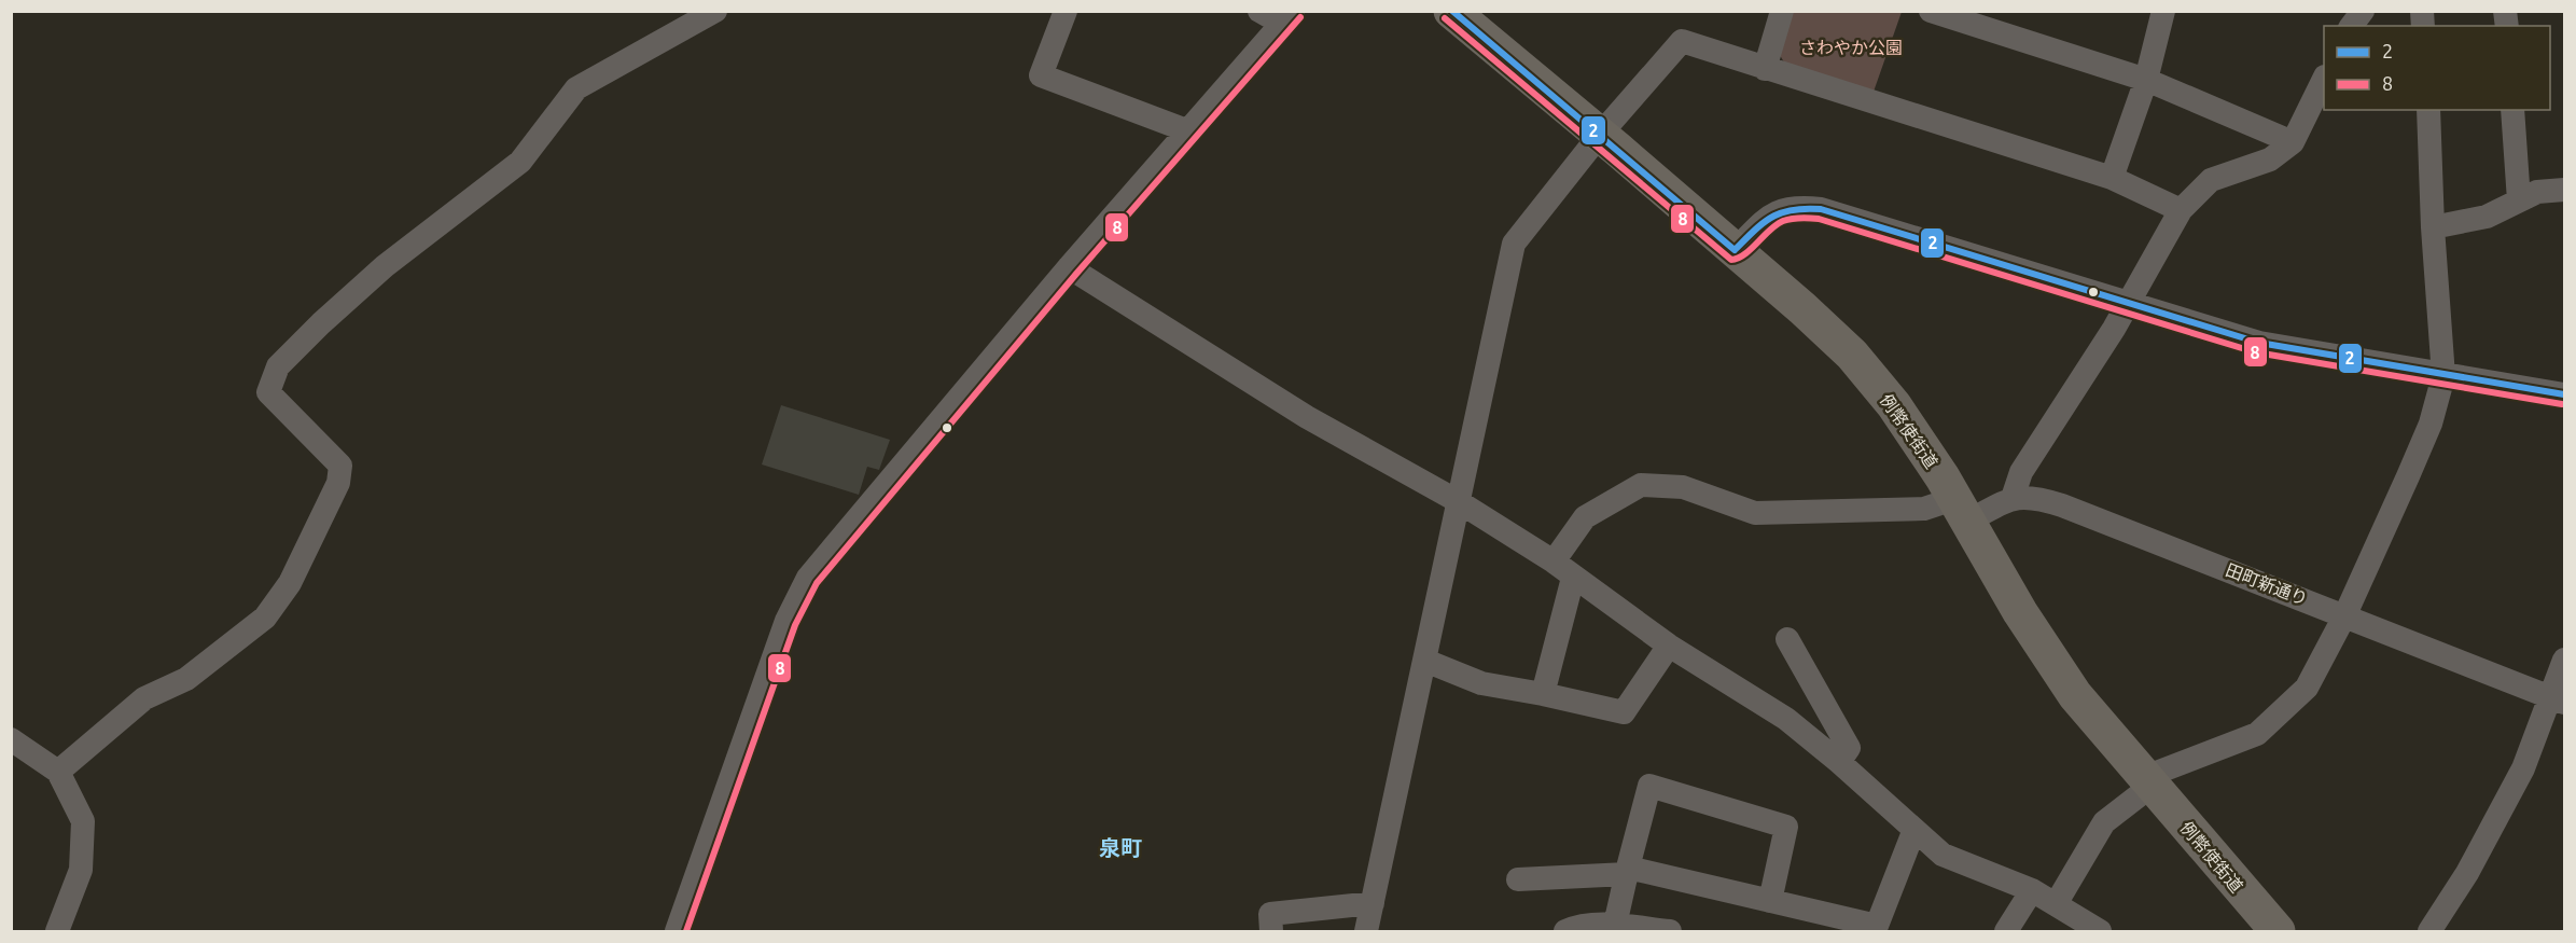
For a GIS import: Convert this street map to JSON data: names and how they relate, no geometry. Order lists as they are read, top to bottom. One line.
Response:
{"streets":{"highway":["例幣使街道"],"street":["田町新通り"]},"districts":["泉町"],"parks":["さわやか公園"],"lines":["transit line 2","transit line 8"],"legend":["2","8"]}
